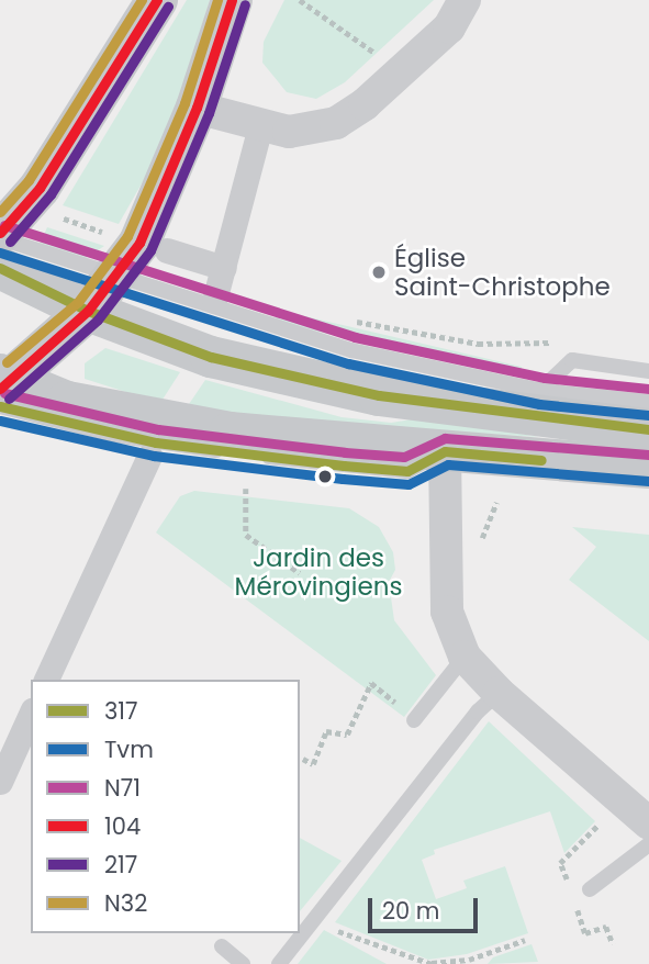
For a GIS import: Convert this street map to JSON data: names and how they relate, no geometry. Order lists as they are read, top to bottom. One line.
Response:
{"parks":["Jardin des Mérovingiens"],"places":["Église Saint-Christophe"],"lines":["transit line 104","transit line N32","transit line 217","transit line N71","transit line Tvm","transit line 317"],"legend":["317","Tvm","N71","104","217","N32"],"scale_bar":"20 m"}
